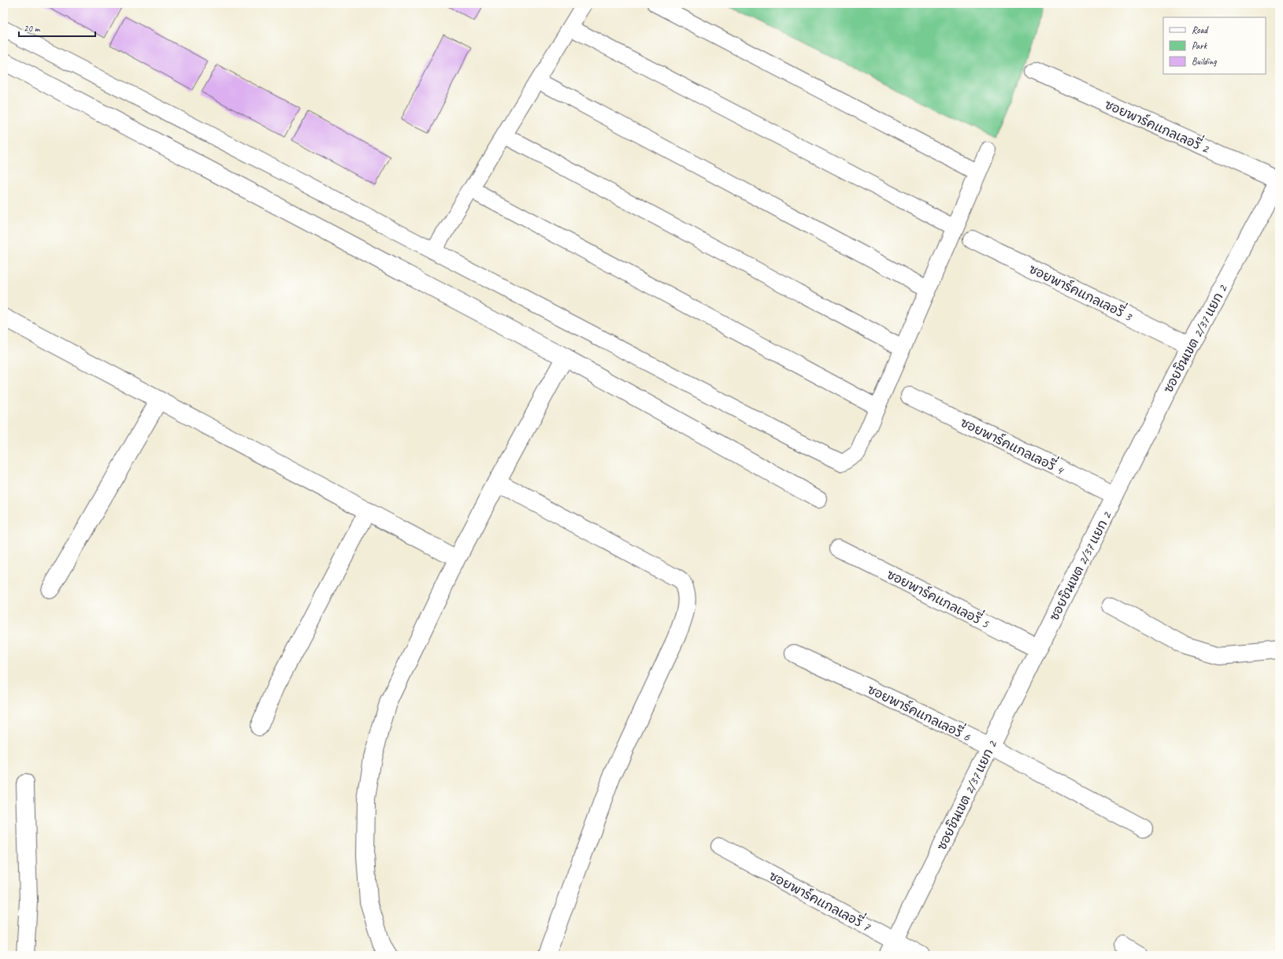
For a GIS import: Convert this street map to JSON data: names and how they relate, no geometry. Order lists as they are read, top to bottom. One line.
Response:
{"streets":{"street":["ซอยพาร์คแกลเลอรี่ 2","ซอยพาร์คแกลเลอรี่ 3","ซอยชินเขต 2/37 แยก 2","ซอยพาร์คแกลเลอรี่ 4","ซอยพาร์คแกลเลอรี่ 5","ซอยพาร์คแกลเลอรี่ 6","ซอยพาร์คแกลเลอรี่ 7"]},"crossings":[["ซอยพาร์คแกลเลอรี่ 2","ซอยชินเขต 2/37 แยก 2"],["ซอยพาร์คแกลเลอรี่ 3","ซอยชินเขต 2/37 แยก 2"],["ซอยชินเขต 2/37 แยก 2","ซอยพาร์คแกลเลอรี่ 4"],["ซอยชินเขต 2/37 แยก 2","ซอยพาร์คแกลเลอรี่ 5"],["ซอยชินเขต 2/37 แยก 2","ซอยพาร์คแกลเลอรี่ 6"],["ซอยชินเขต 2/37 แยก 2","ซอยพาร์คแกลเลอรี่ 7"]],"legend":["Road","Park","Building"],"scale_bar":"20 m"}
